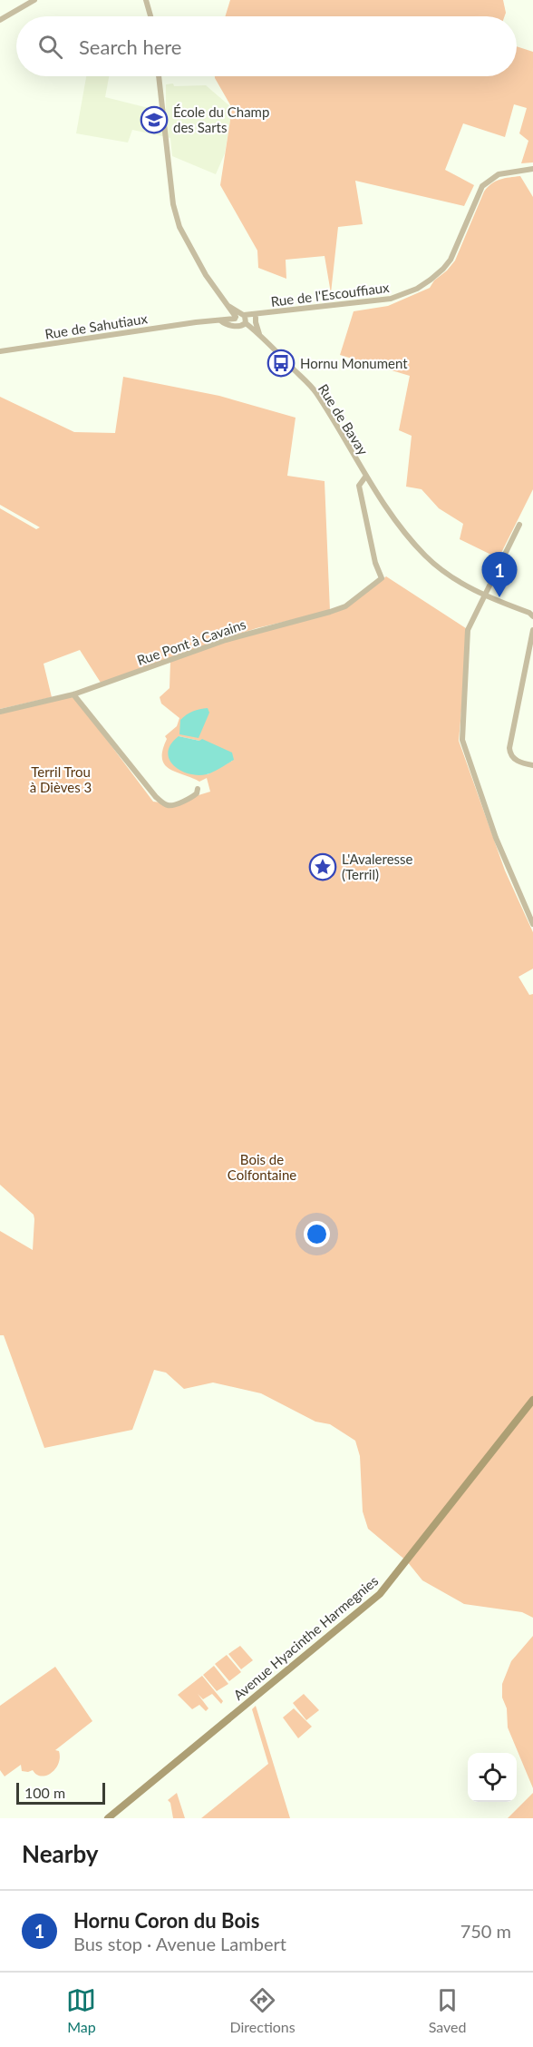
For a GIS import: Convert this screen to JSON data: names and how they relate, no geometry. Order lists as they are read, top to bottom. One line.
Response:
{"streets":{"street":["Rue de l'Escouffiaux","Rue de Sahutiaux","Rue de Bavay","Rue Pont à Cavains","Avenue Hyacinthe Harmegnies"]},"crossings":[["Rue de l'Escouffiaux","Rue de Sahutiaux"],["Rue de l'Escouffiaux","Rue de Bavay"],["Rue de Sahutiaux","Rue de Bavay"],["Rue de Bavay","Rue Pont à Cavains"]],"parks":["Terril Trou à Dièves 3","Bois de Colfontaine"],"places":{"school or university":["École du Champ des Sarts"],"bus stop":["Hornu Monument"],"place":["L'Avaleresse (Terril)"]},"scale_bar":"100 m","page":{"search":"Search here","pins":"1","scale":"100 m","heading":"Nearby","list":[{"mark":"1","name":"Hornu Coron du Bois","note":"Bus stop · Avenue Lambert","value":"750 m"}],"nav":["Map","Directions","Saved"]}}
